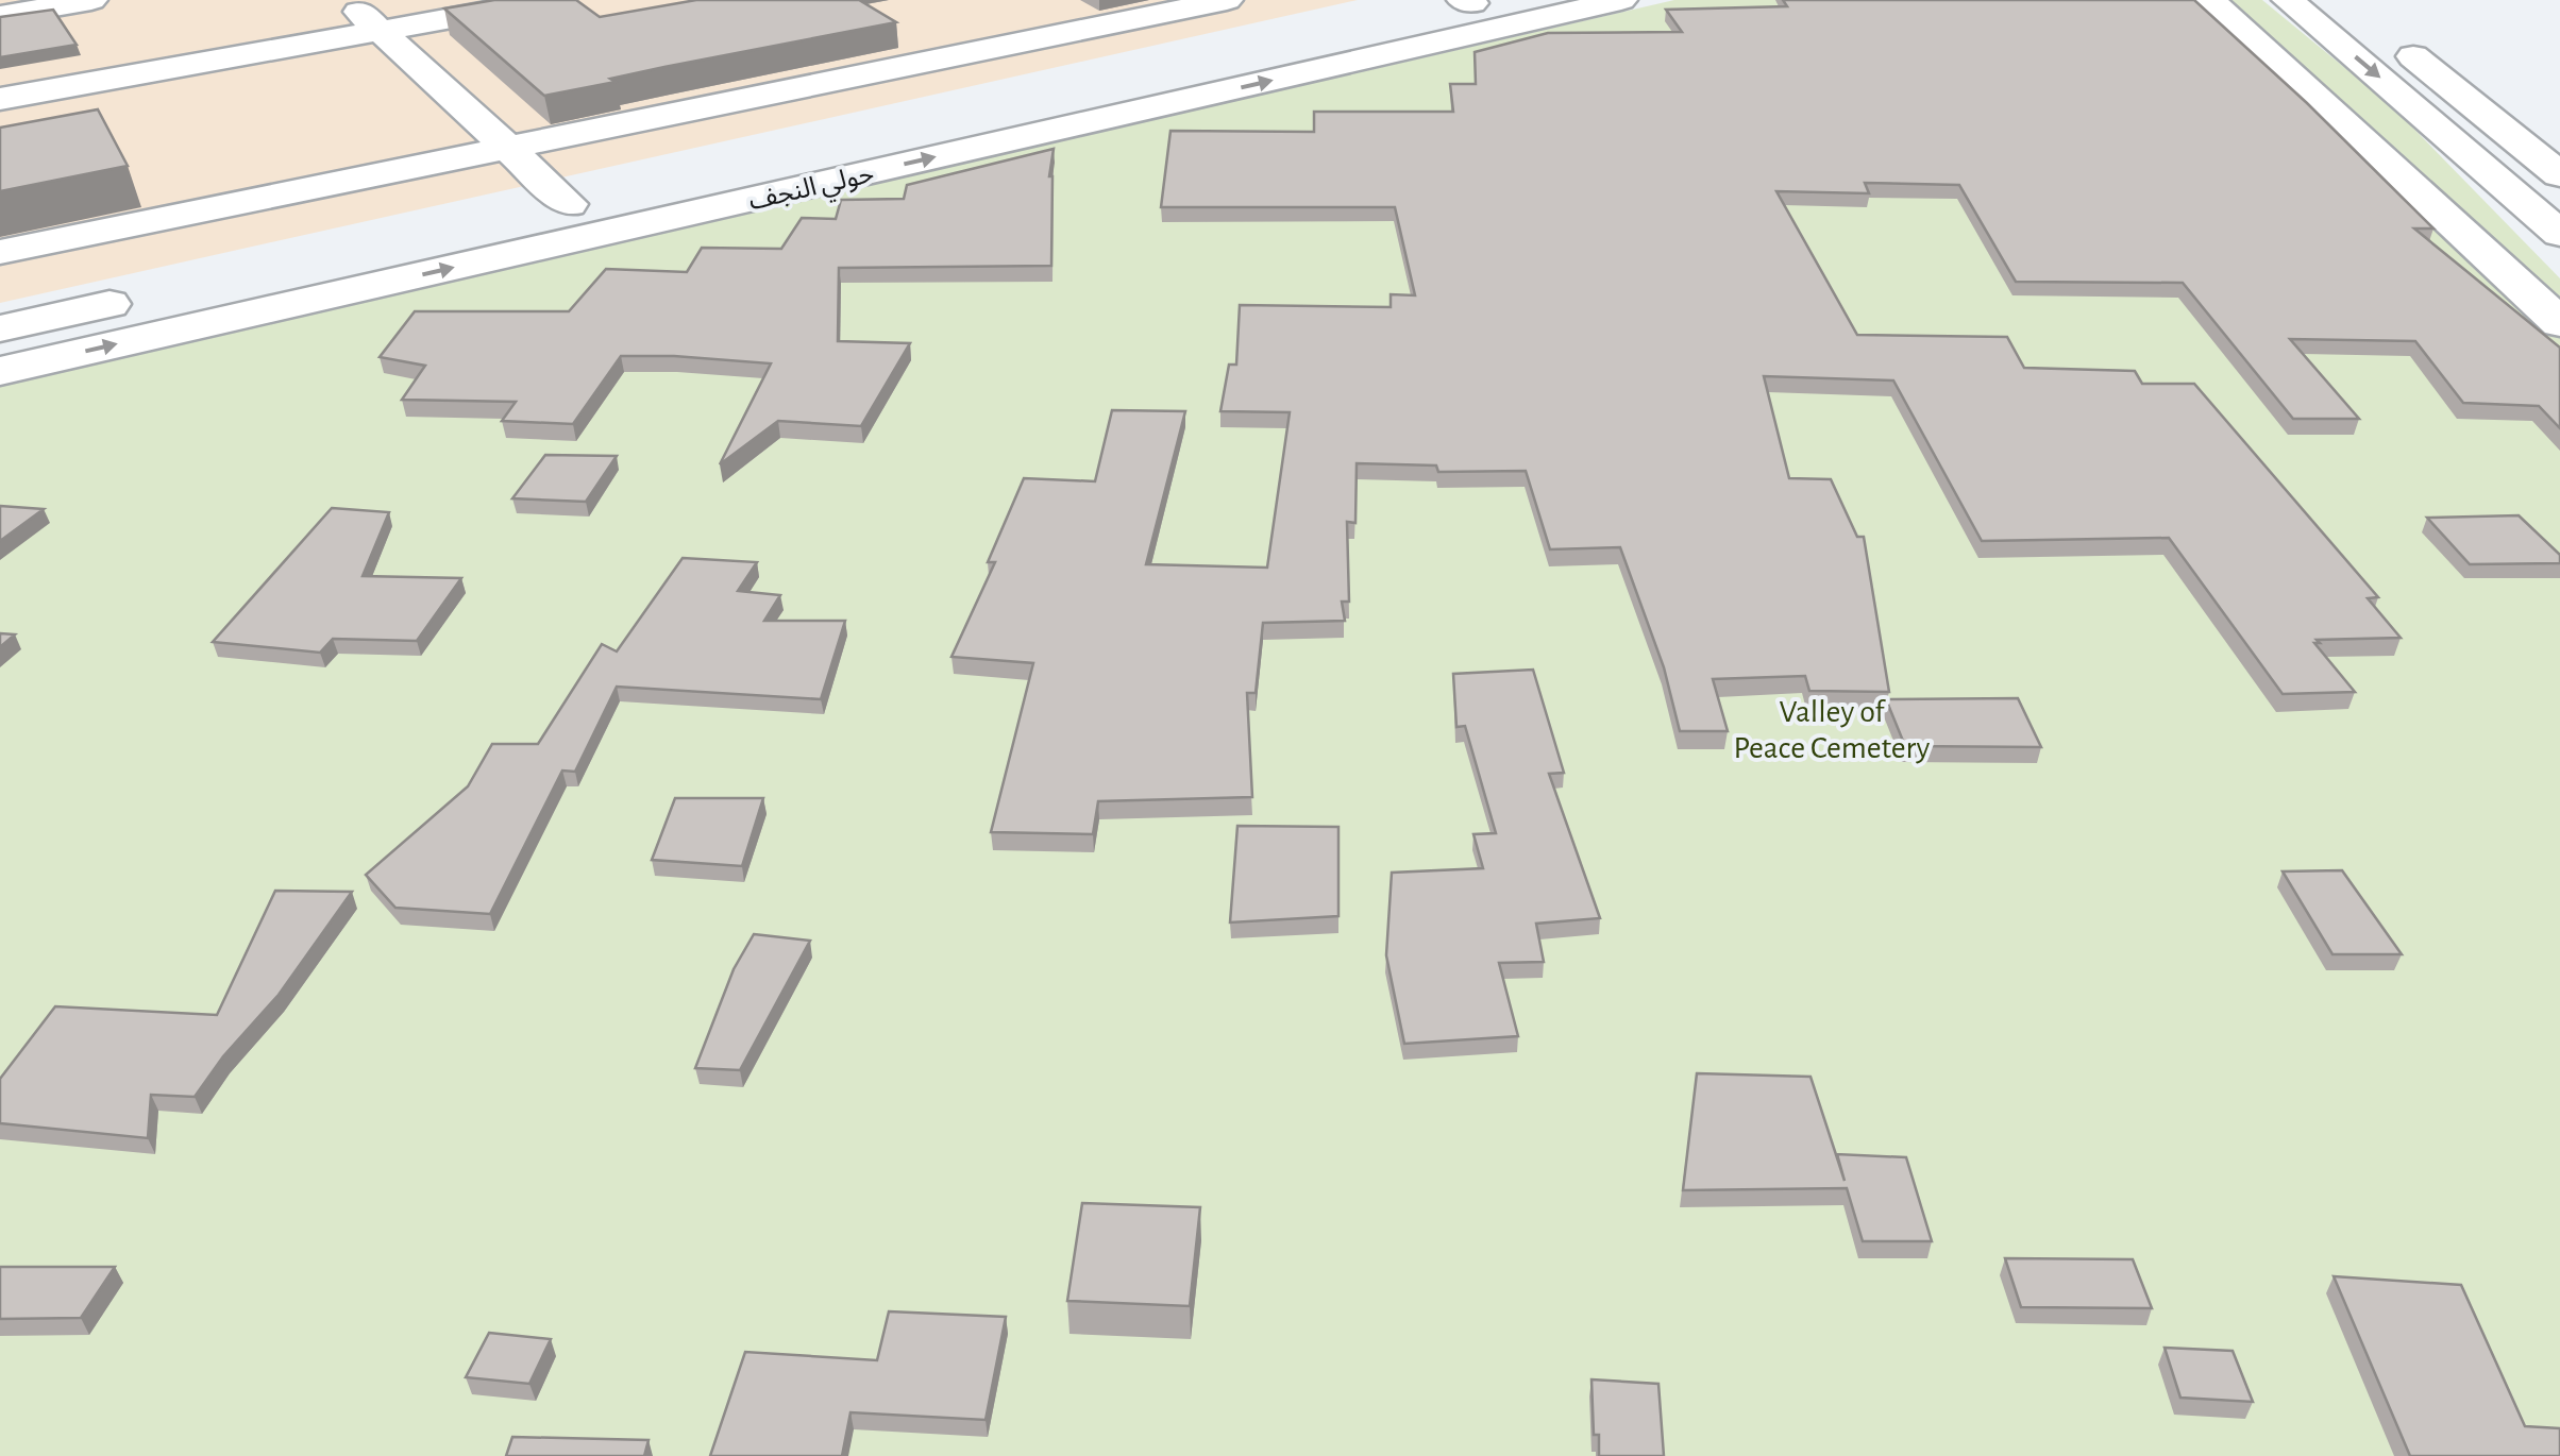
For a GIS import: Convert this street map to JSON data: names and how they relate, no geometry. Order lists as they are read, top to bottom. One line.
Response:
{"streets":{"main road":["حولي النجف"]},"parks":["Valley of Peace Cemetery"]}
